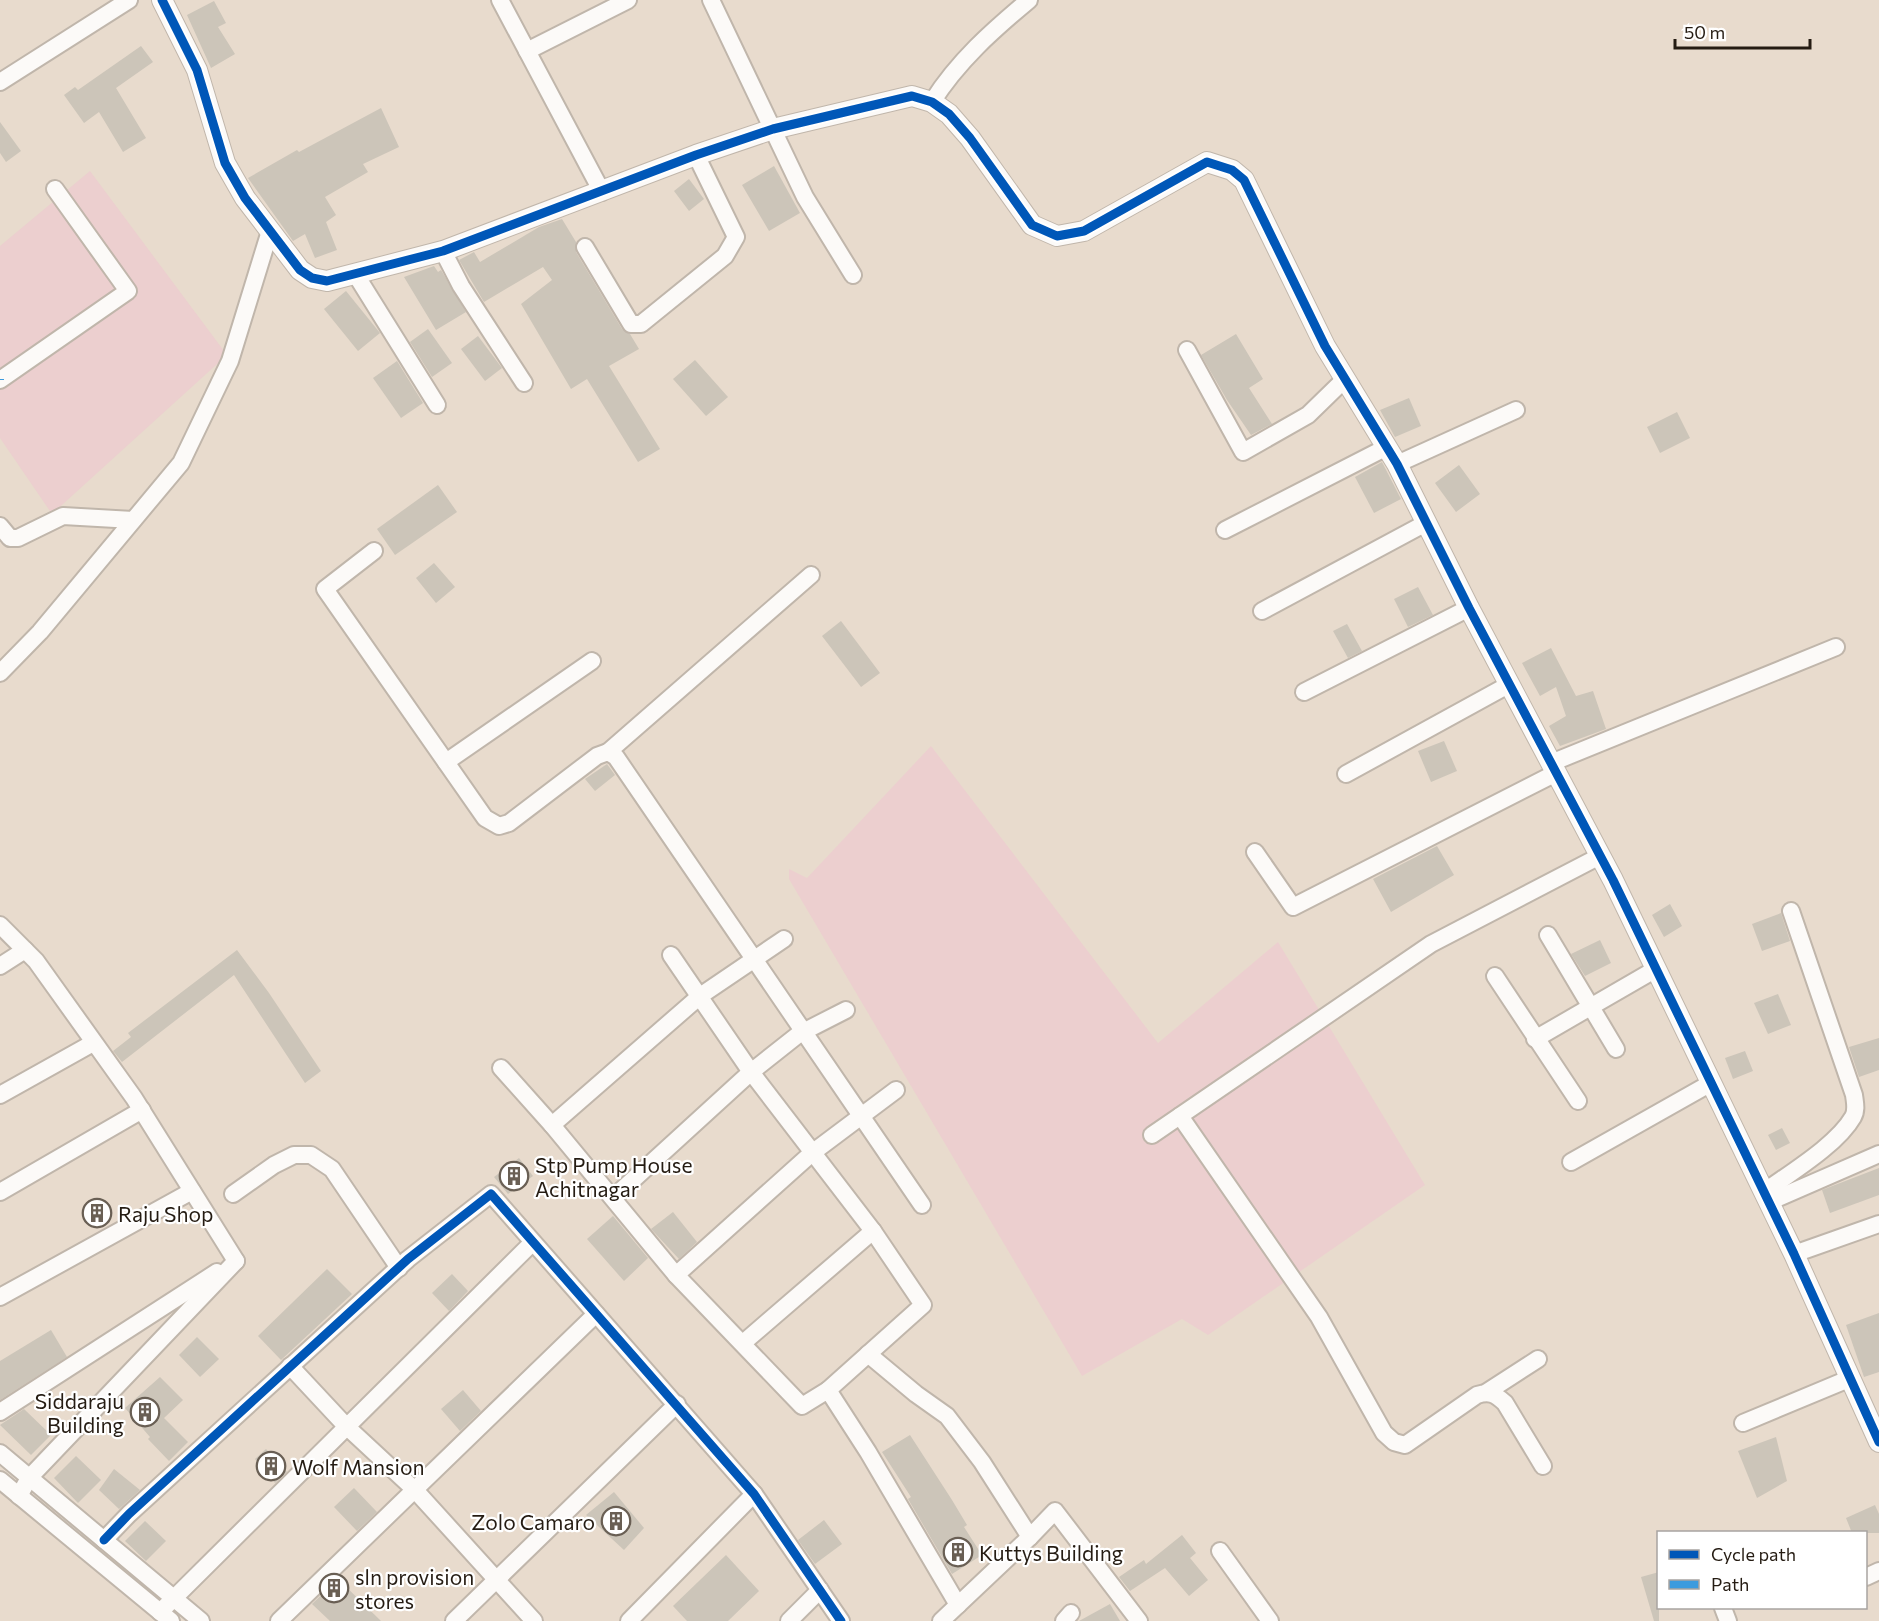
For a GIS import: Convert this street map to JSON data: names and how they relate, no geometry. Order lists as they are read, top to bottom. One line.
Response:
{"places":{"building":["Stp Pump House Achitnagar","Raju Shop","Siddaraju Building","Wolf Mansion","Zolo Camaro","Kuttys Building","sln provision stores"]},"legend":["Cycle path","Path"],"scale_bar":"50 m"}
